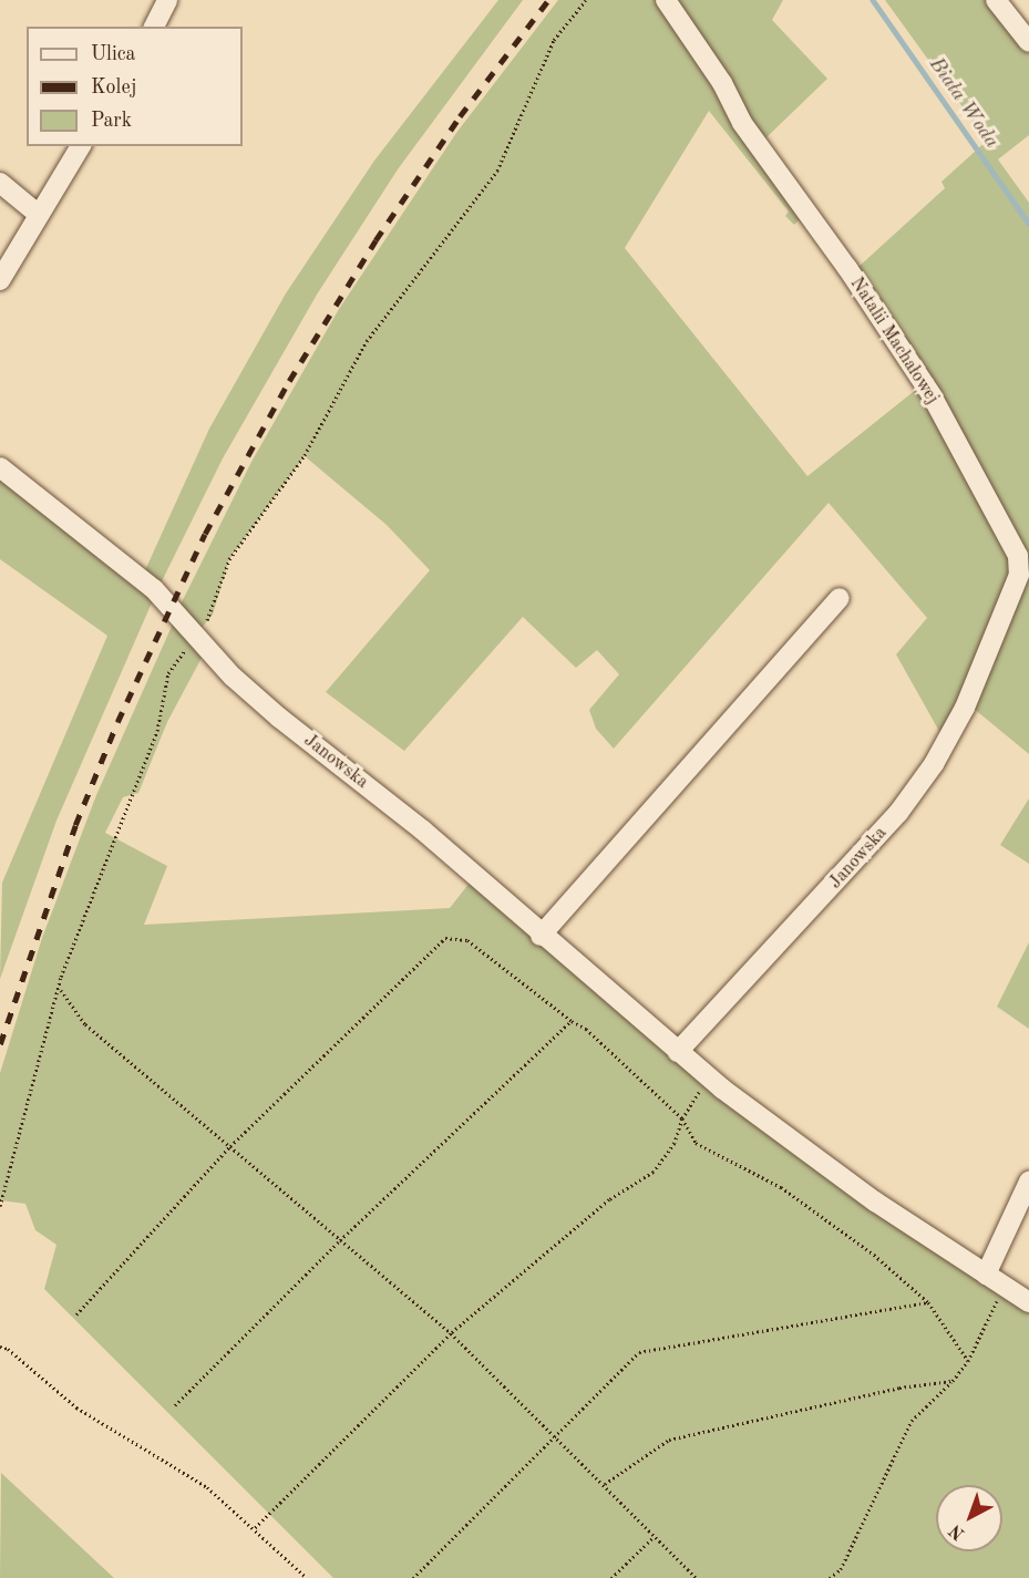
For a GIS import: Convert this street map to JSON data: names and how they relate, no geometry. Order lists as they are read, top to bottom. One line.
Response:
{"streets":{"street":["Natalii Machałowej","Janowska"]},"crossings":[["Natalii Machałowej","Janowska"]],"water":["Biała Woda"],"legend":["Ulica","Kolej","Park"],"north":"bottom left"}
